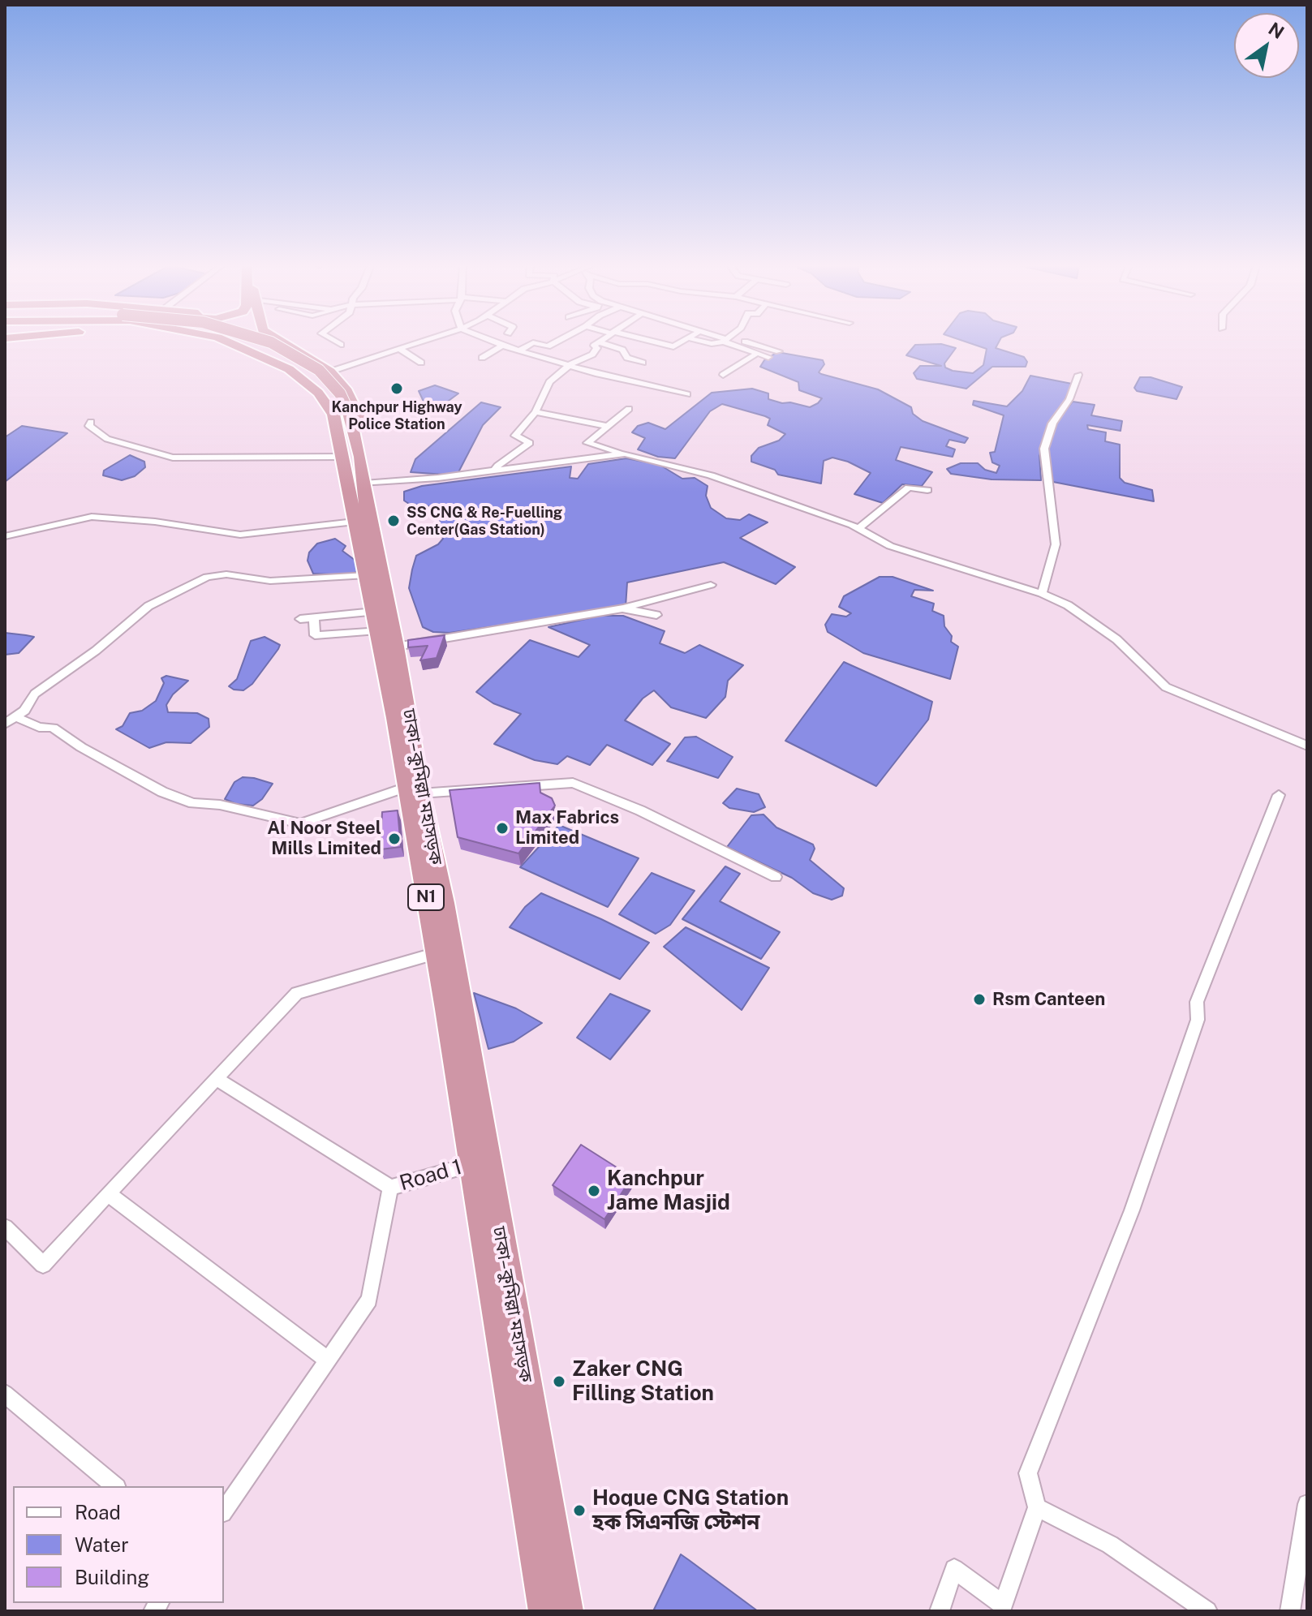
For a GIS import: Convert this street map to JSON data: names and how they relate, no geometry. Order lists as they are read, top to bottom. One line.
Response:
{"streets":{"highway":["ঢাকা–কুমিল্লা মহাসড়ক","N1"],"street":["Road 1"]},"crossings":[["ঢাকা–কুমিল্লা মহাসড়ক","N1"],["ঢাকা–কুমিল্লা মহাসড়ক","Road 1"]],"places":["Kanchpur Highway Police Station","SS CNG & Re-Fuelling Center(Gas Station)","Max Fabrics Limited","Al Noor Steel Mills Limited","Rsm Canteen","Kanchpur Jame Masjid","Zaker CNG Filling Station","Hoque CNG Station হক সিএনজি স্টেশন"],"legend":["Road","Water","Building"],"north":"top right"}
